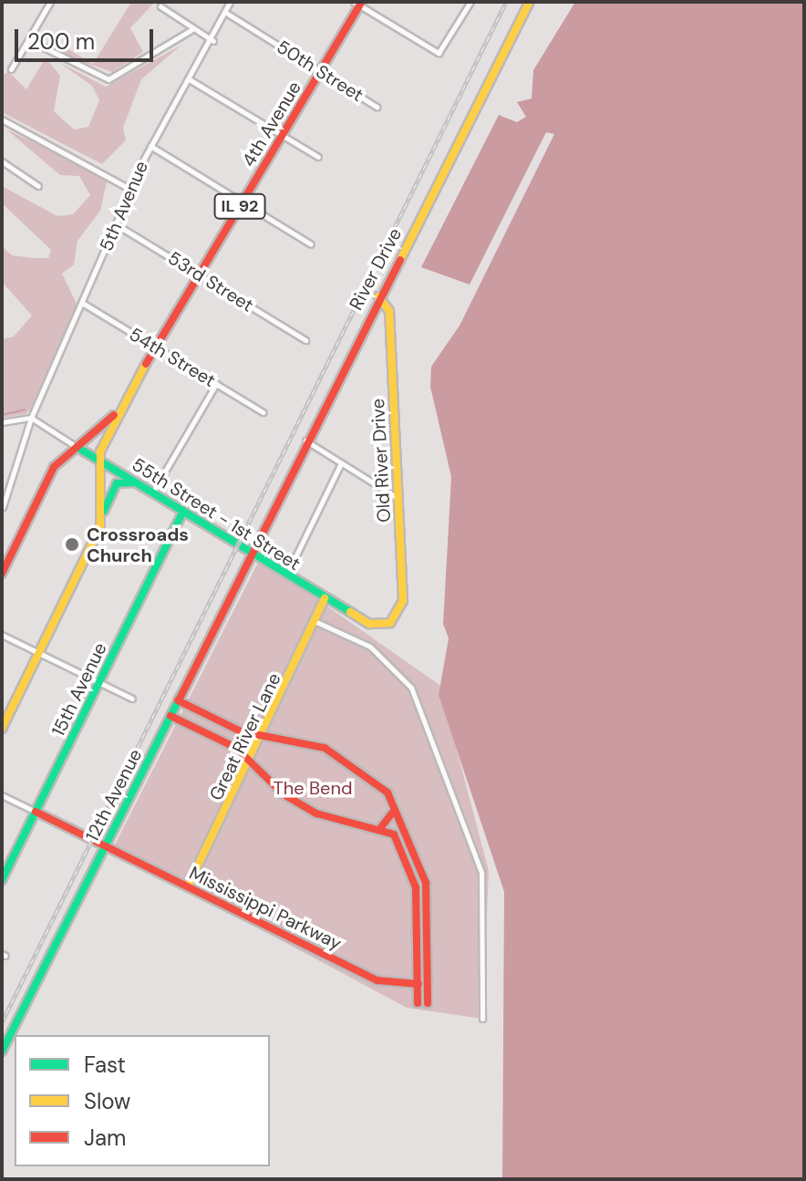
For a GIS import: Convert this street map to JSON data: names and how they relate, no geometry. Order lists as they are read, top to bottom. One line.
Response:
{"streets":{"street":["50th Street","4th Avenue","5th Avenue","IL 92","River Drive","53rd Street","54th Street","Old River Drive","55th Street - 1st Street","15th Avenue","Great River Lane","12th Avenue","Mississippi Parkway"]},"crossings":[["50th Street","4th Avenue"],["50th Street","5th Avenue"],["4th Avenue","IL 92"],["4th Avenue","53rd Street"],["4th Avenue","54th Street"],["4th Avenue","55th Street - 1st Street"],["5th Avenue","53rd Street"],["5th Avenue","54th Street"],["5th Avenue","55th Street - 1st Street"],["IL 92","55th Street - 1st Street"],["River Drive","Old River Drive"],["River Drive","55th Street - 1st Street"],["River Drive","12th Avenue"],["Old River Drive","55th Street - 1st Street"],["55th Street - 1st Street","15th Avenue"],["55th Street - 1st Street","Great River Lane"],["55th Street - 1st Street","12th Avenue"],["15th Avenue","Mississippi Parkway"],["Great River Lane","Mississippi Parkway"],["12th Avenue","Mississippi Parkway"]],"parks":["The Bend"],"places":["Crossroads Church"],"legend":["Fast","Slow","Jam"],"scale_bar":"200 m"}
